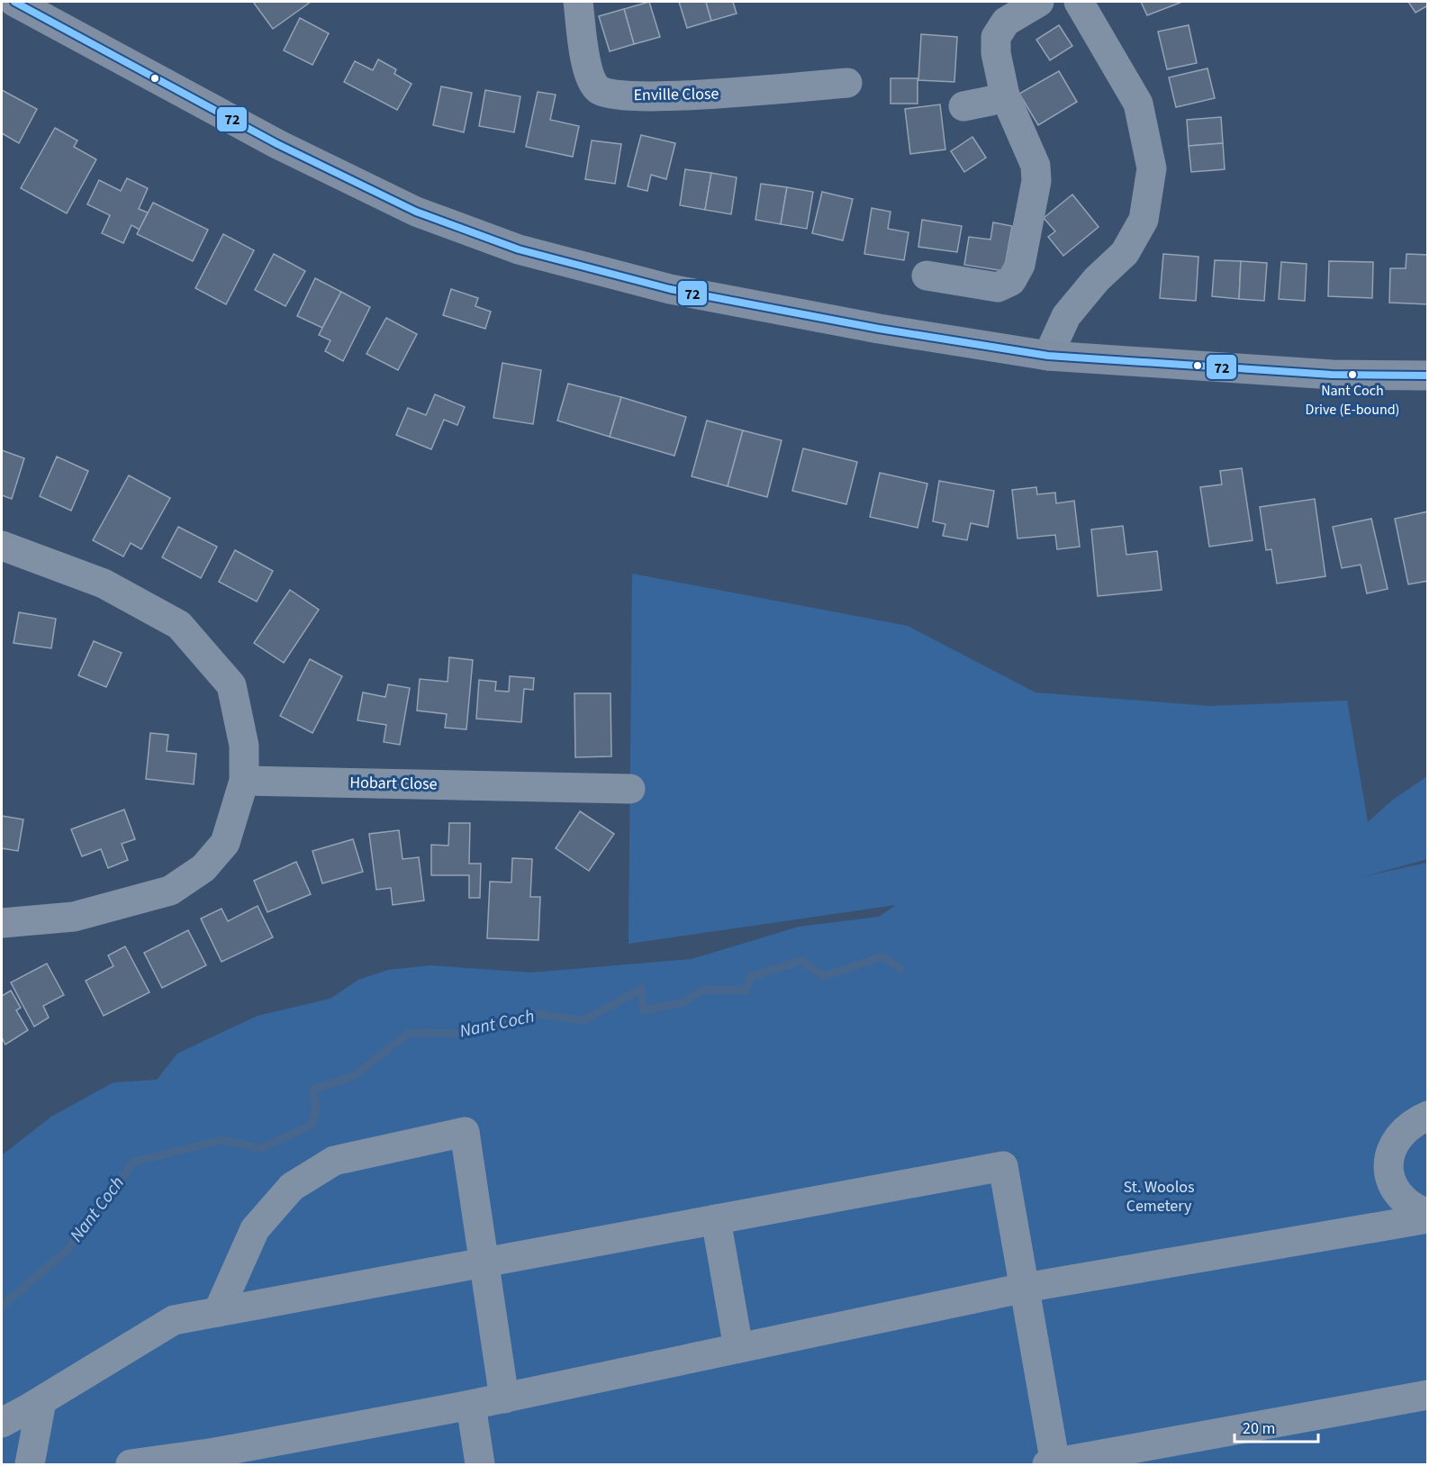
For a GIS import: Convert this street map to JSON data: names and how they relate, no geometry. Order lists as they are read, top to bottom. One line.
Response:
{"streets":{"street":["Enville Close","Hobart Close"]},"water":["Nant Coch"],"parks":["St. Woolos Cemetery"],"places":["Nant Coch Drive (E-bound)"],"lines":["transit line 72"],"scale_bar":"20 m"}
